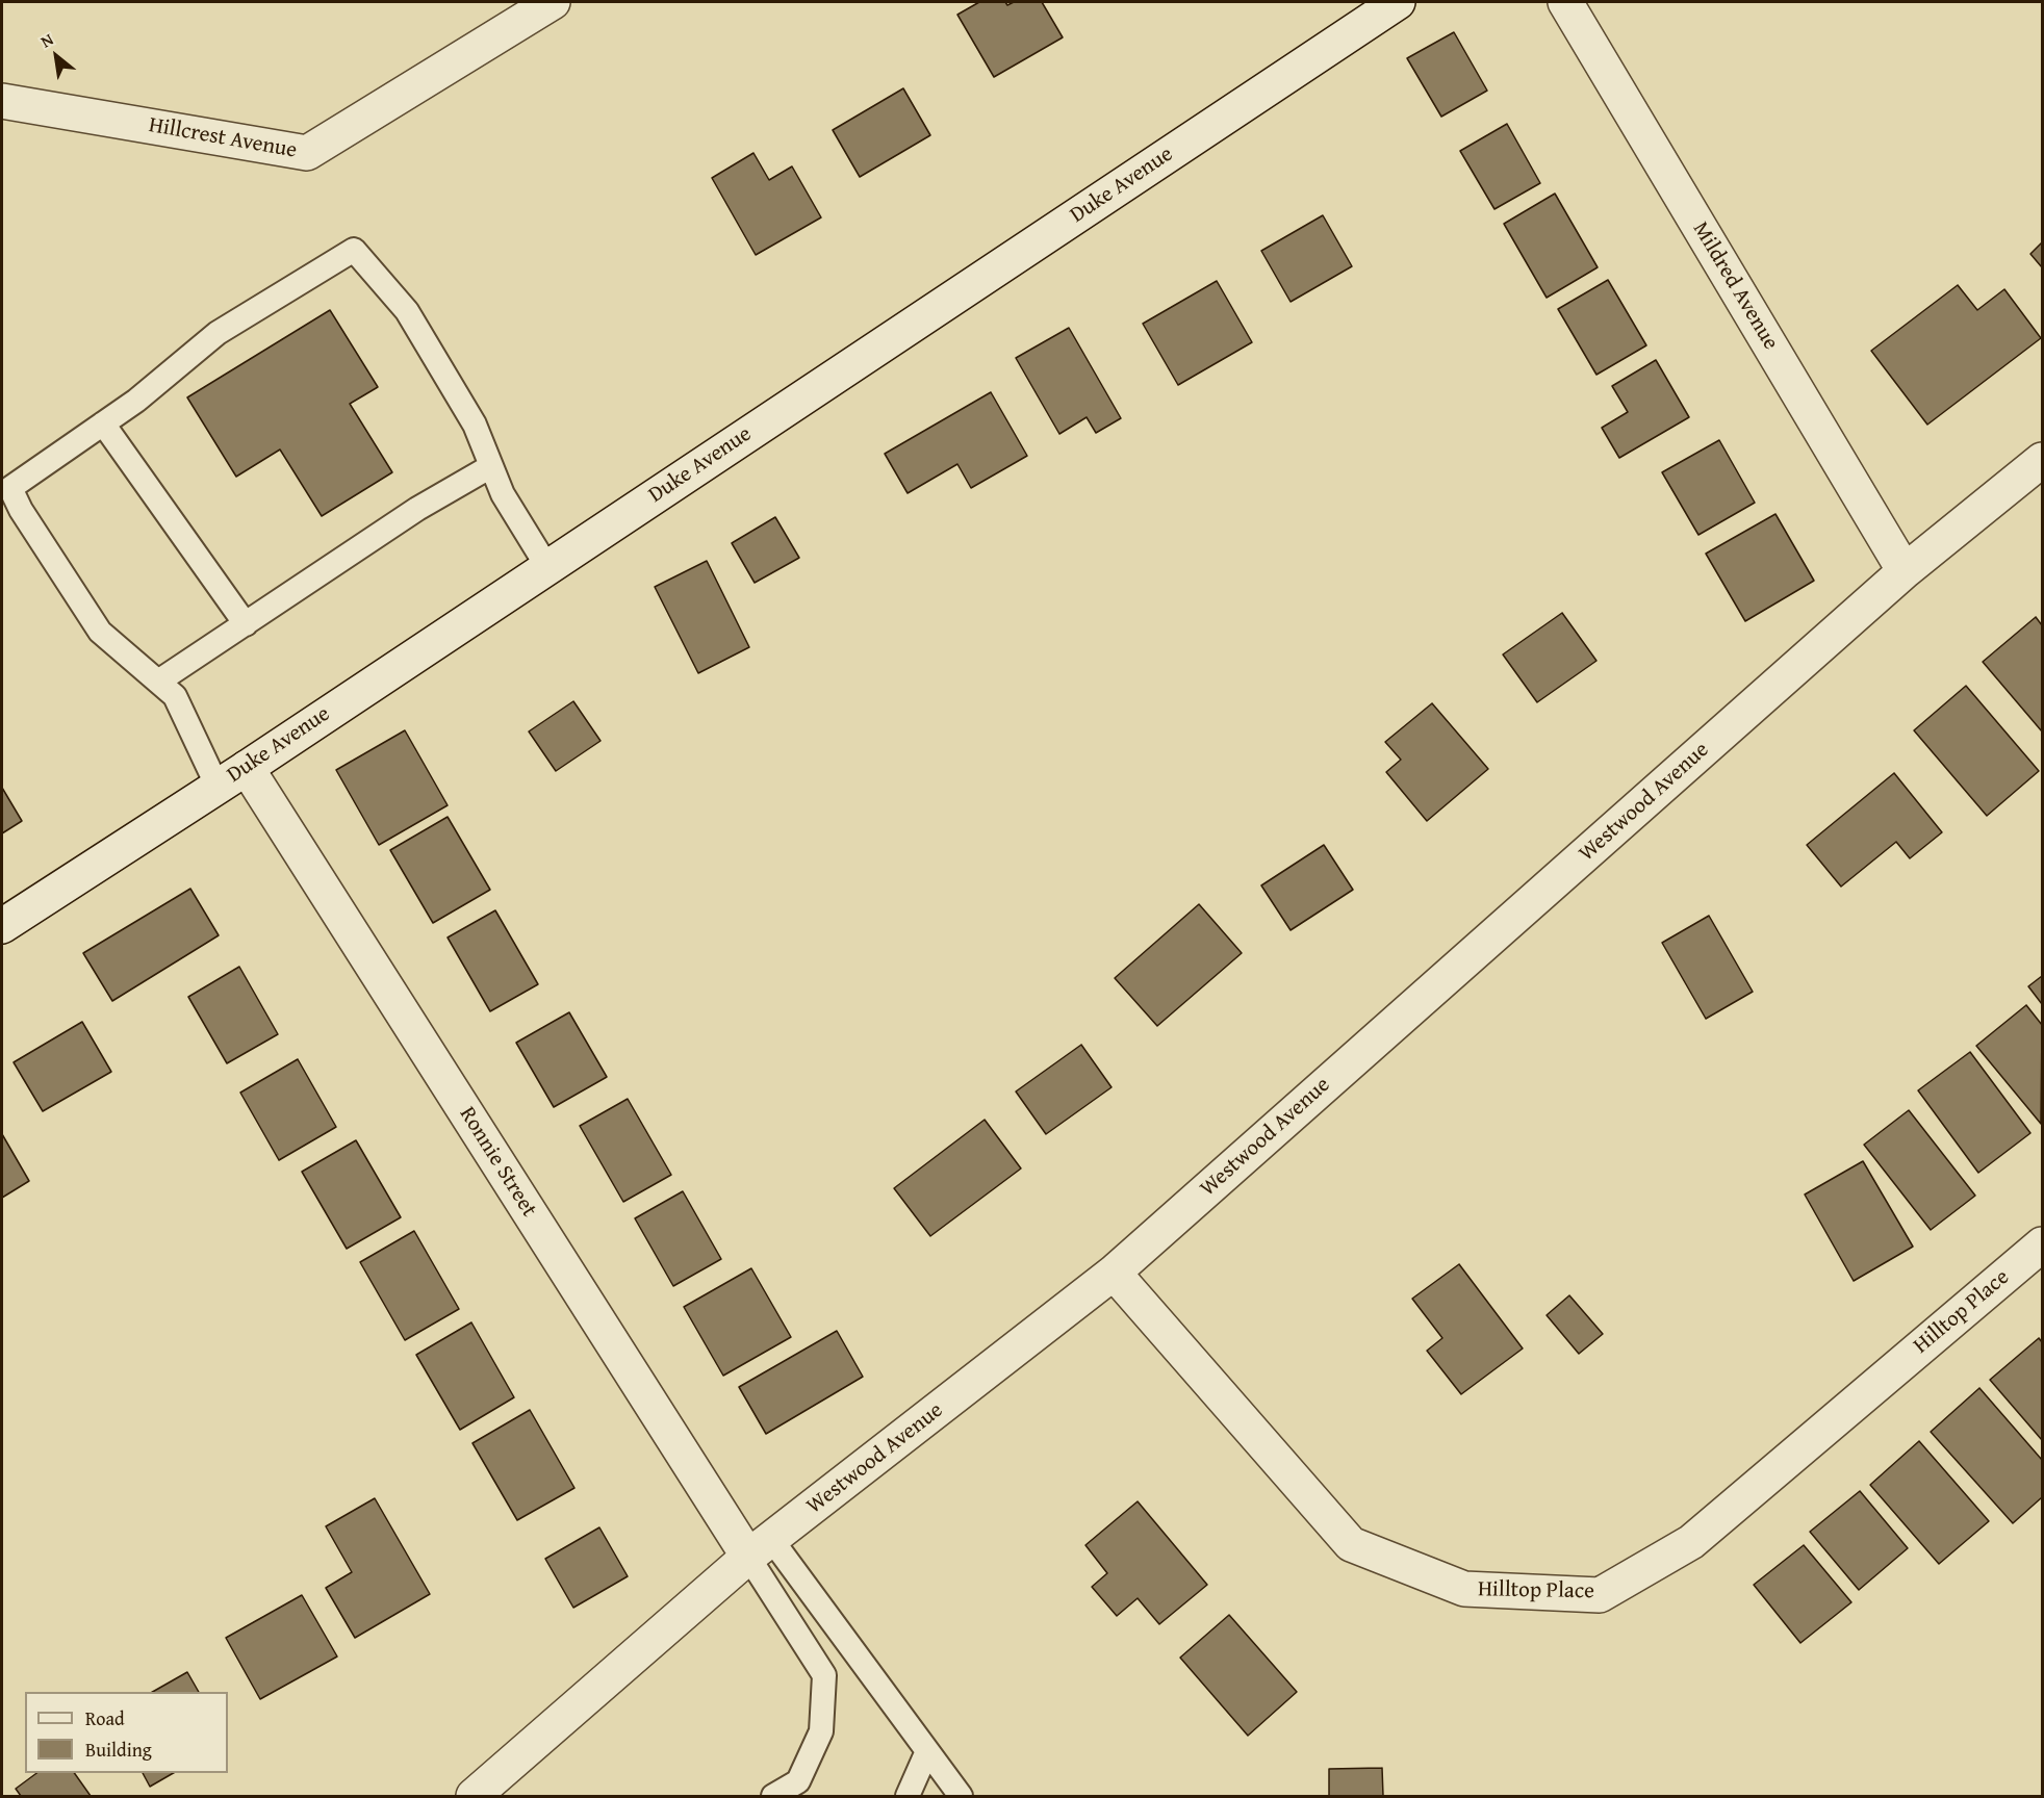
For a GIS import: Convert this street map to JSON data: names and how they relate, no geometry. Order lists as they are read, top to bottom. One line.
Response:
{"streets":{"street":["Hillcrest Avenue","Duke Avenue","Mildred Avenue","Westwood Avenue","Ronnie Street","Hilltop Place"]},"crossings":[["Duke Avenue","Ronnie Street"],["Mildred Avenue","Westwood Avenue"],["Westwood Avenue","Ronnie Street"],["Westwood Avenue","Hilltop Place"]],"legend":["Road","Building"],"north":"top left"}
